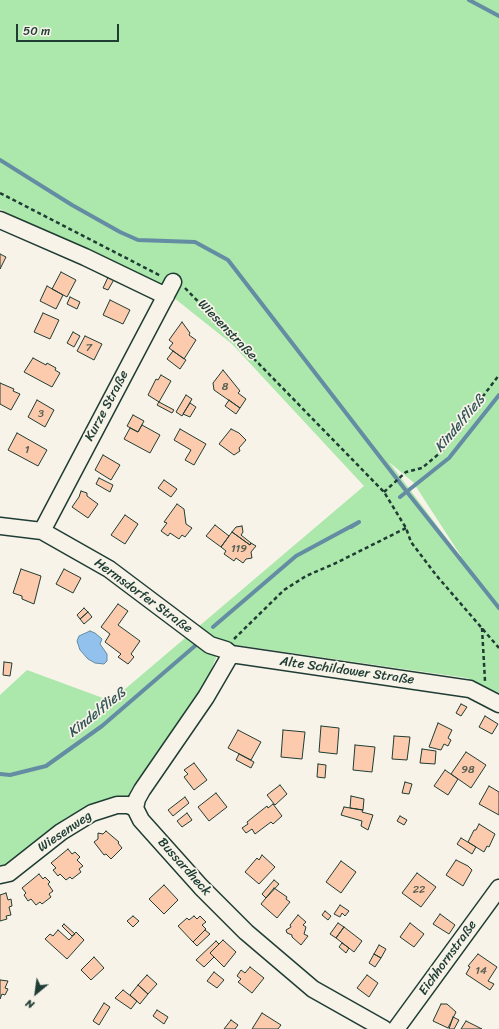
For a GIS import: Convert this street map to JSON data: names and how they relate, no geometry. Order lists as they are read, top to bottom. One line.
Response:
{"streets":{"street":["Kurze Straße","Hermsdorfer Straße","Alte Schildower Straße","Wiesenweg","Bussardheck","Eichhornstraße"],"path":["Wiesenstraße"]},"crossings":[["Wiesenstraße","Kurze Straße"],["Kurze Straße","Hermsdorfer Straße"],["Hermsdorfer Straße","Alte Schildower Straße"],["Wiesenweg","Bussardheck"]],"water":["Kindelfließ"],"house_numbers":["7","8","3","1","119","98","22","14"],"scale_bar":"50 m","north":"bottom left"}
